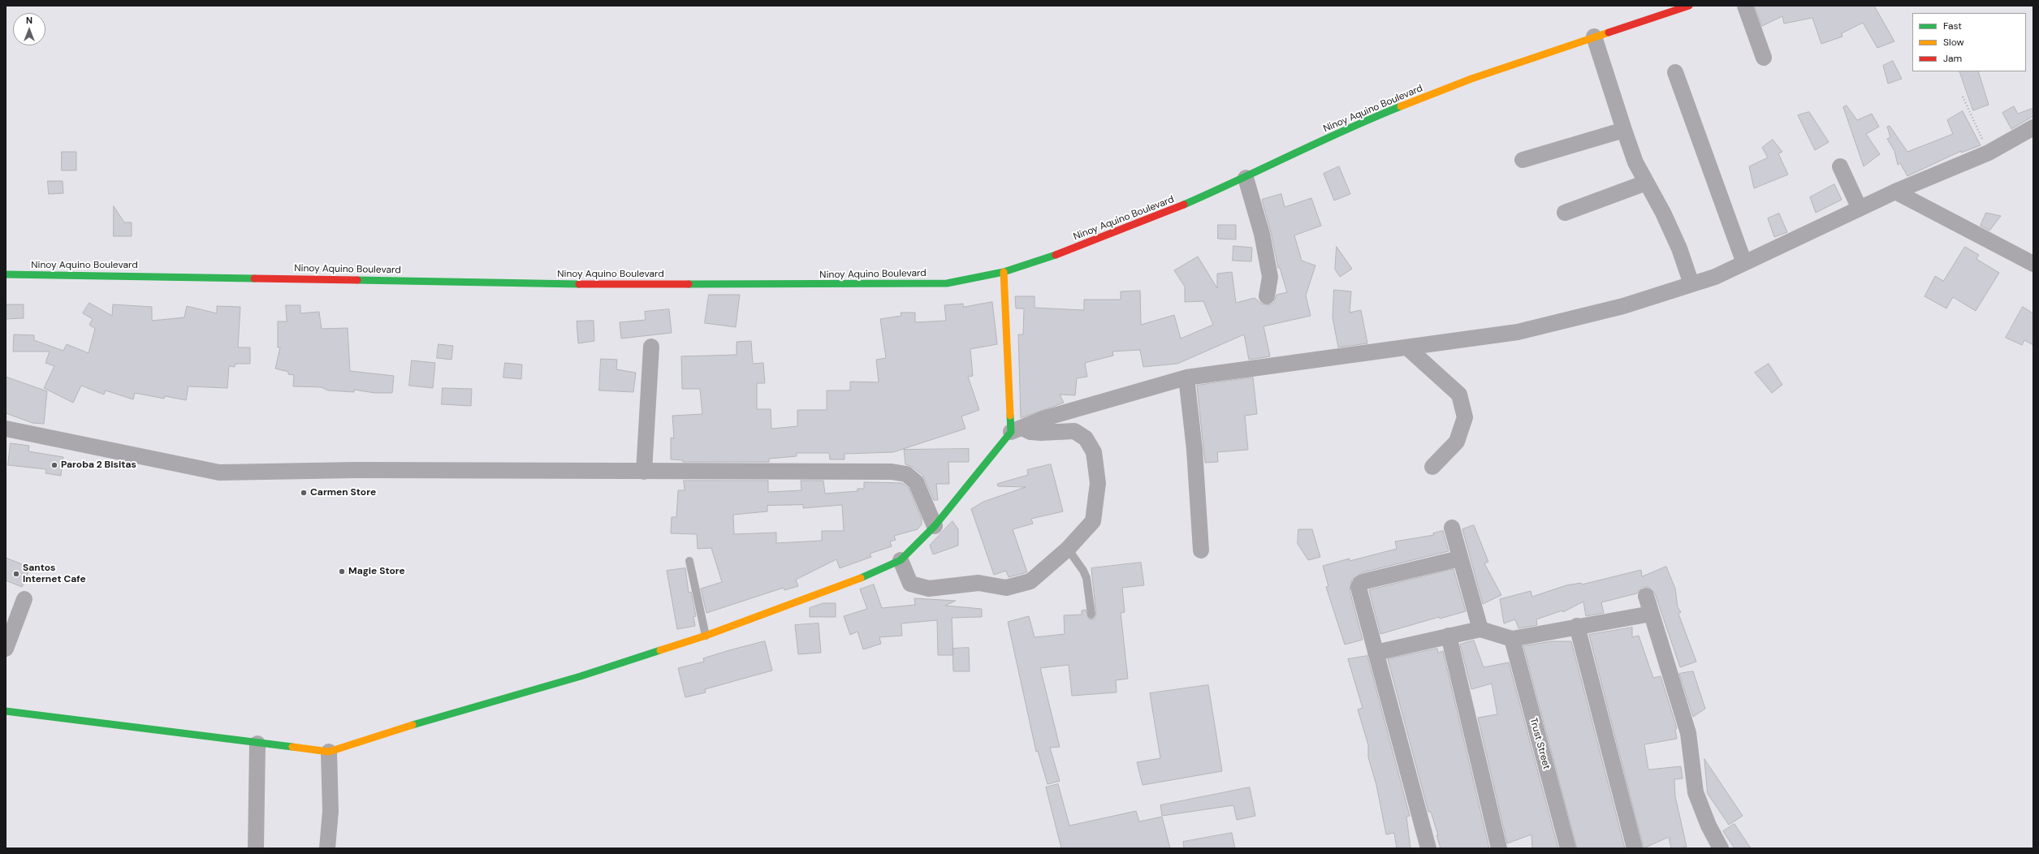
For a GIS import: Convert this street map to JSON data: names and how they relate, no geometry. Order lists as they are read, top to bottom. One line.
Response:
{"streets":{"main road":["Ninoy Aquino Boulevard"],"street":["Trust Street"]},"places":["Paroba 2 Bisitas","Carmen Store","Magie Store","Santos Internet Cafe"],"legend":["Fast","Slow","Jam"],"north":"top"}
